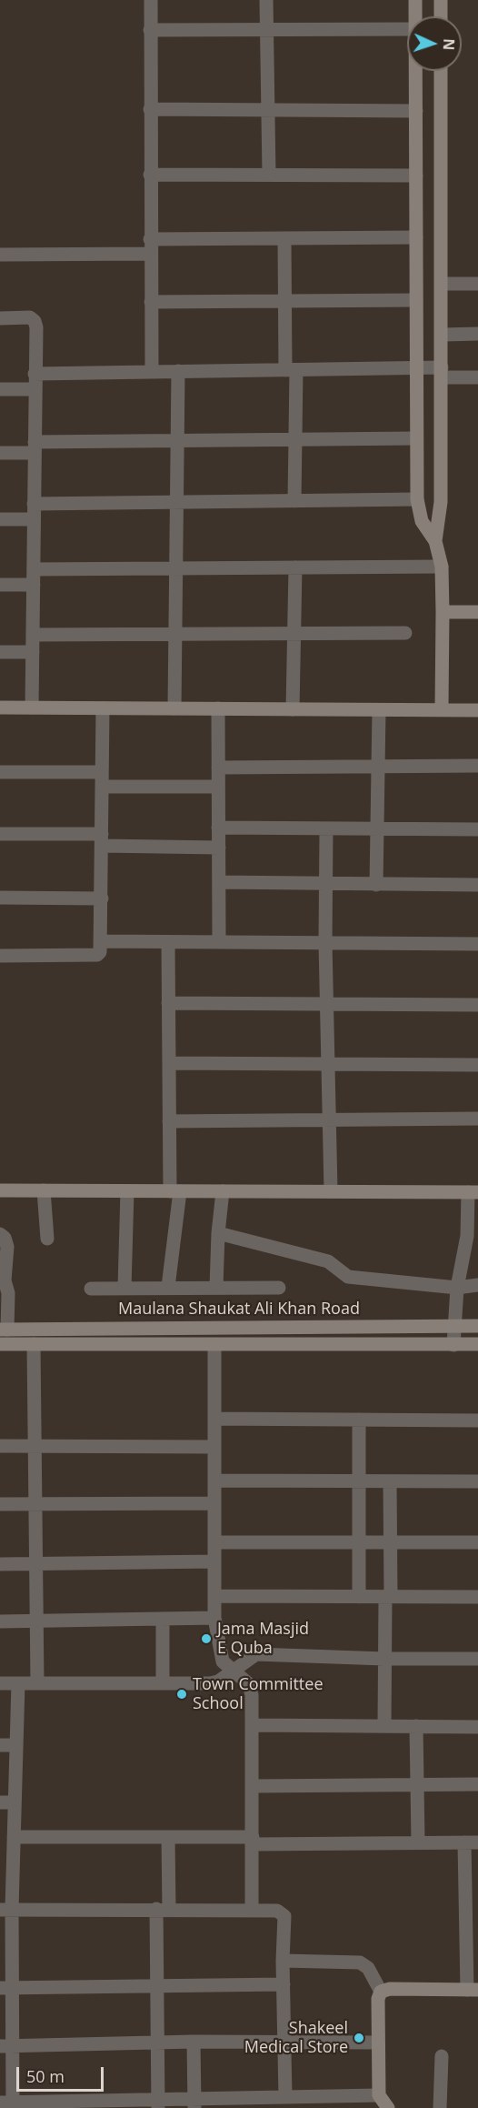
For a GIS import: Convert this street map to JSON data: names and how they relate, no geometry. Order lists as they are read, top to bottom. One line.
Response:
{"streets":{"street":["Maulana Shaukat Ali Khan Road"]},"places":["Jama Masjid E Quba","Town Committee School","Shakeel Medical Store"],"scale_bar":"50 m","north":"right"}
